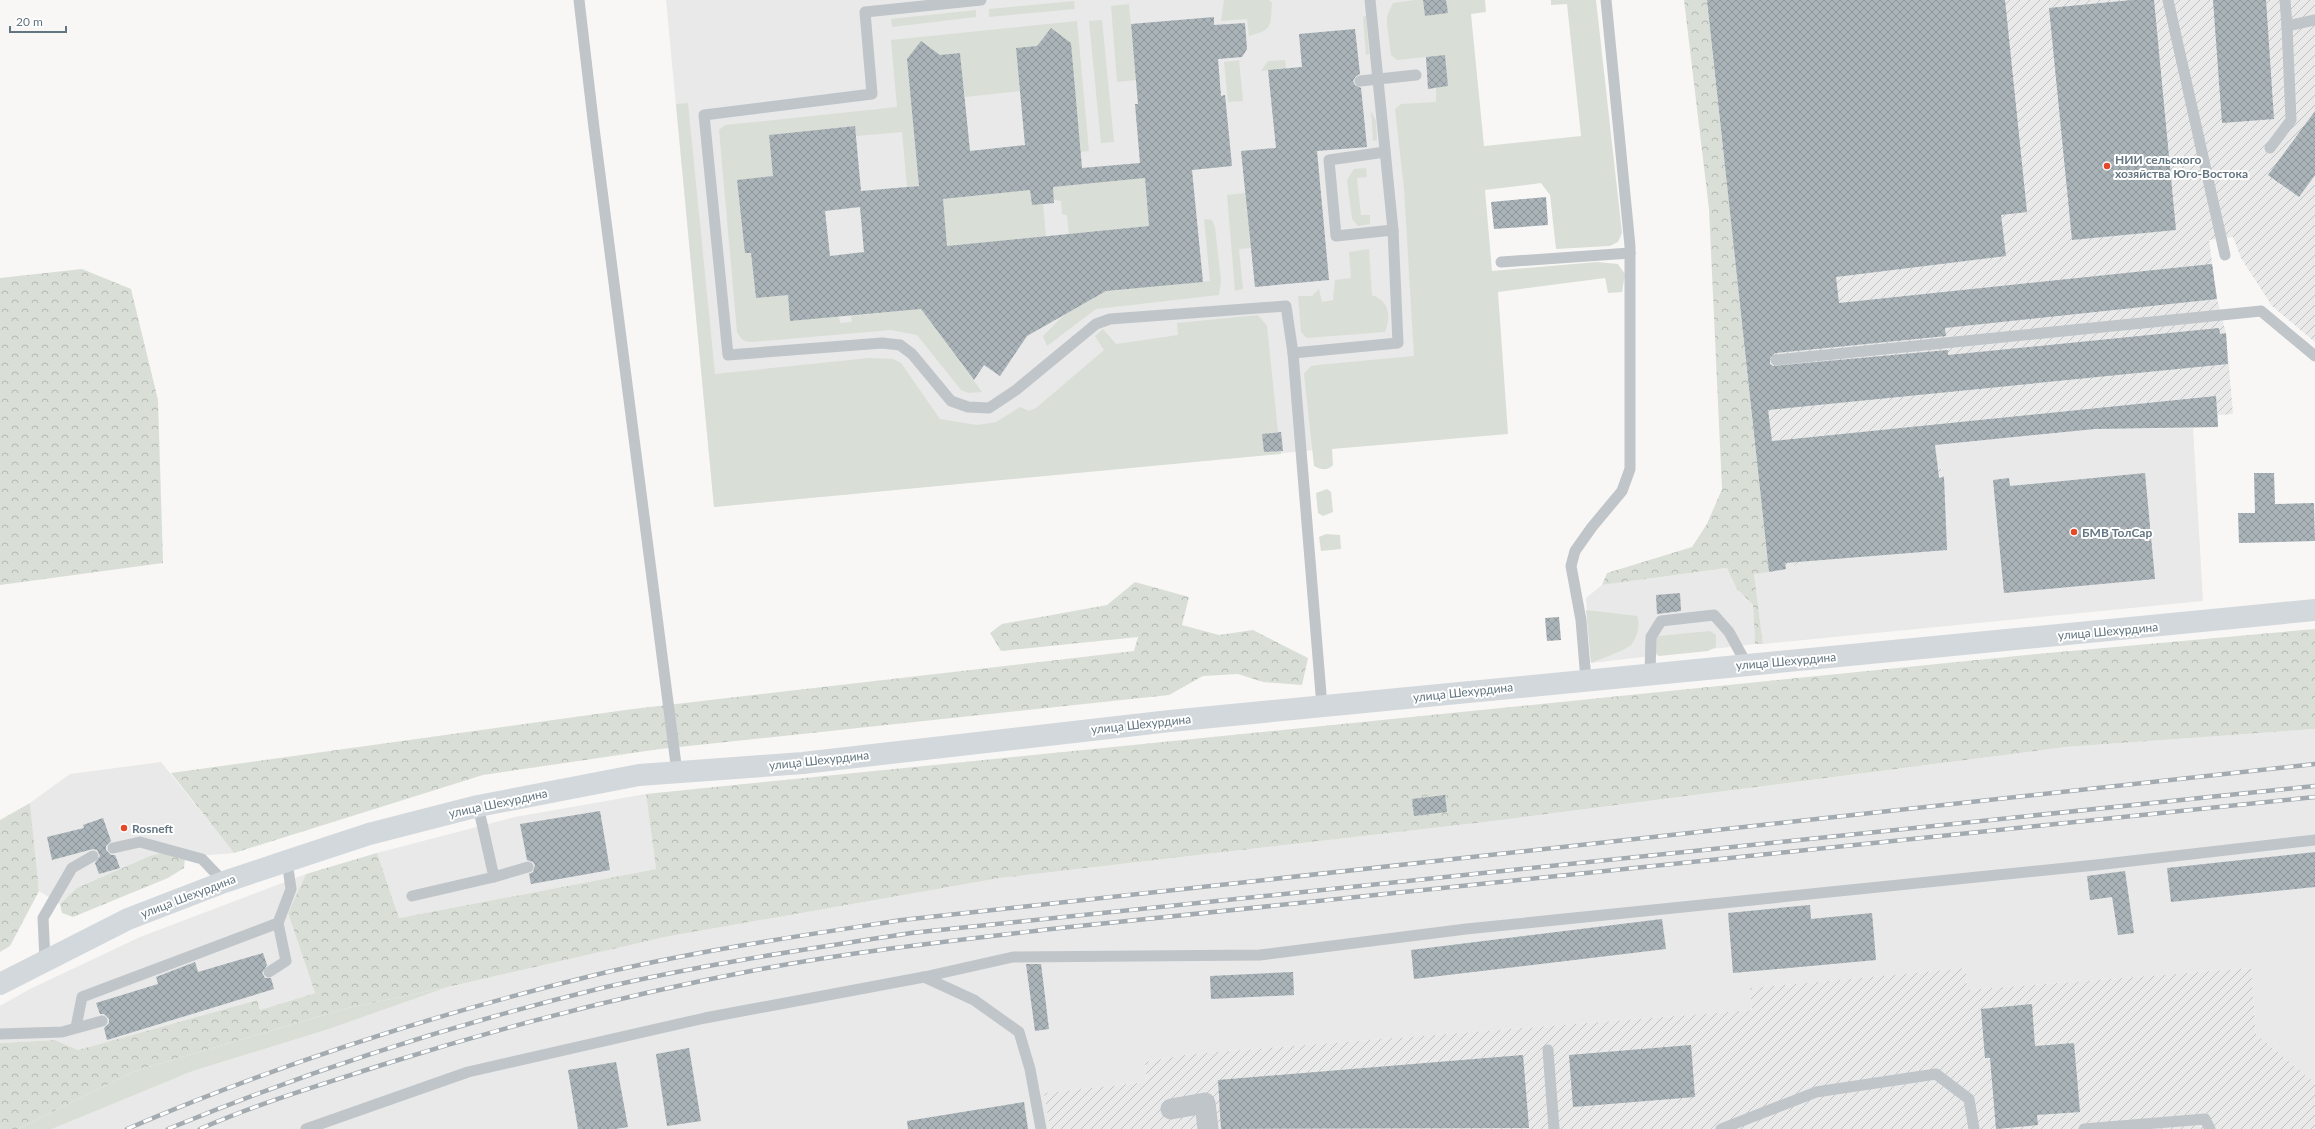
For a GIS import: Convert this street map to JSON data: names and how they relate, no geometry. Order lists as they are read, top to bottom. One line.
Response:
{"streets":{"main road":["улица Шехурдина"]},"places":["НИИ сельского хозяйства Юго-Востока","БМВ ТолСар","Rosneft"],"scale_bar":"20 m"}
